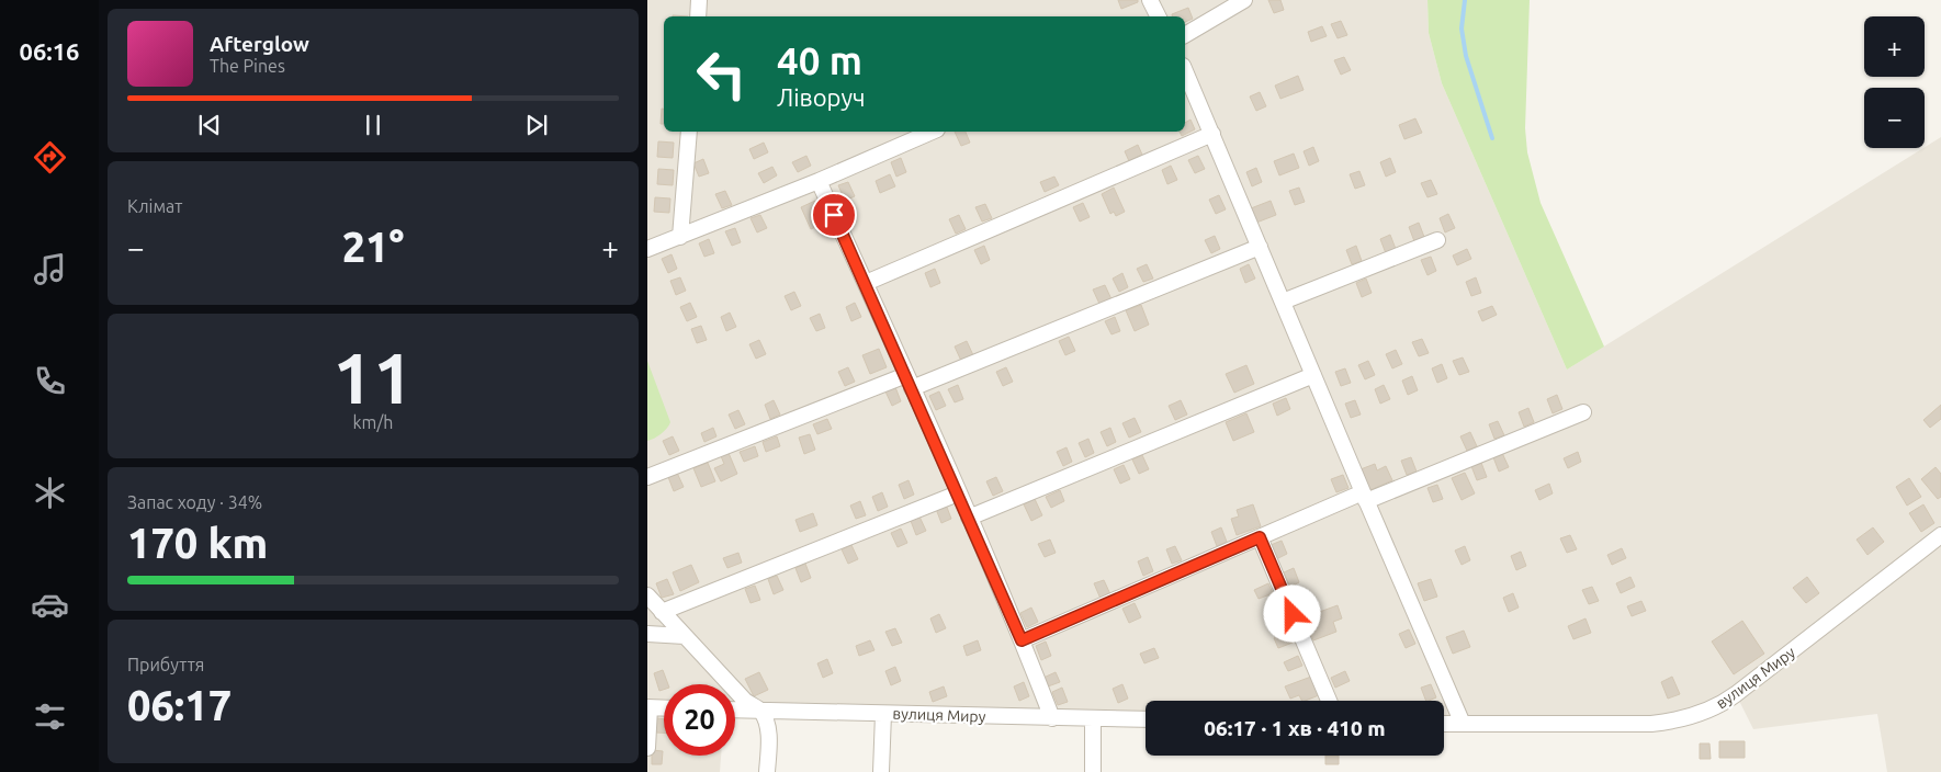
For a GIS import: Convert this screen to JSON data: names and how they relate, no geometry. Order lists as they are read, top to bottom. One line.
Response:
{"streets":{"street":["вулиця Миру"]},"page":{"tabs":"06:16","map_buttons":["+","−"],"turn":["40 m","Ліворуч"],"song":["Afterglow","The Pines"],"tile":["Клімат",["11","km/h"],["Запас ходу · 34%","170 km"],["Прибуття","06:17"]],"heat":["−","21°","+"],"limit":"20","trip":"06:17 · 1 хв · 410 m"}}
